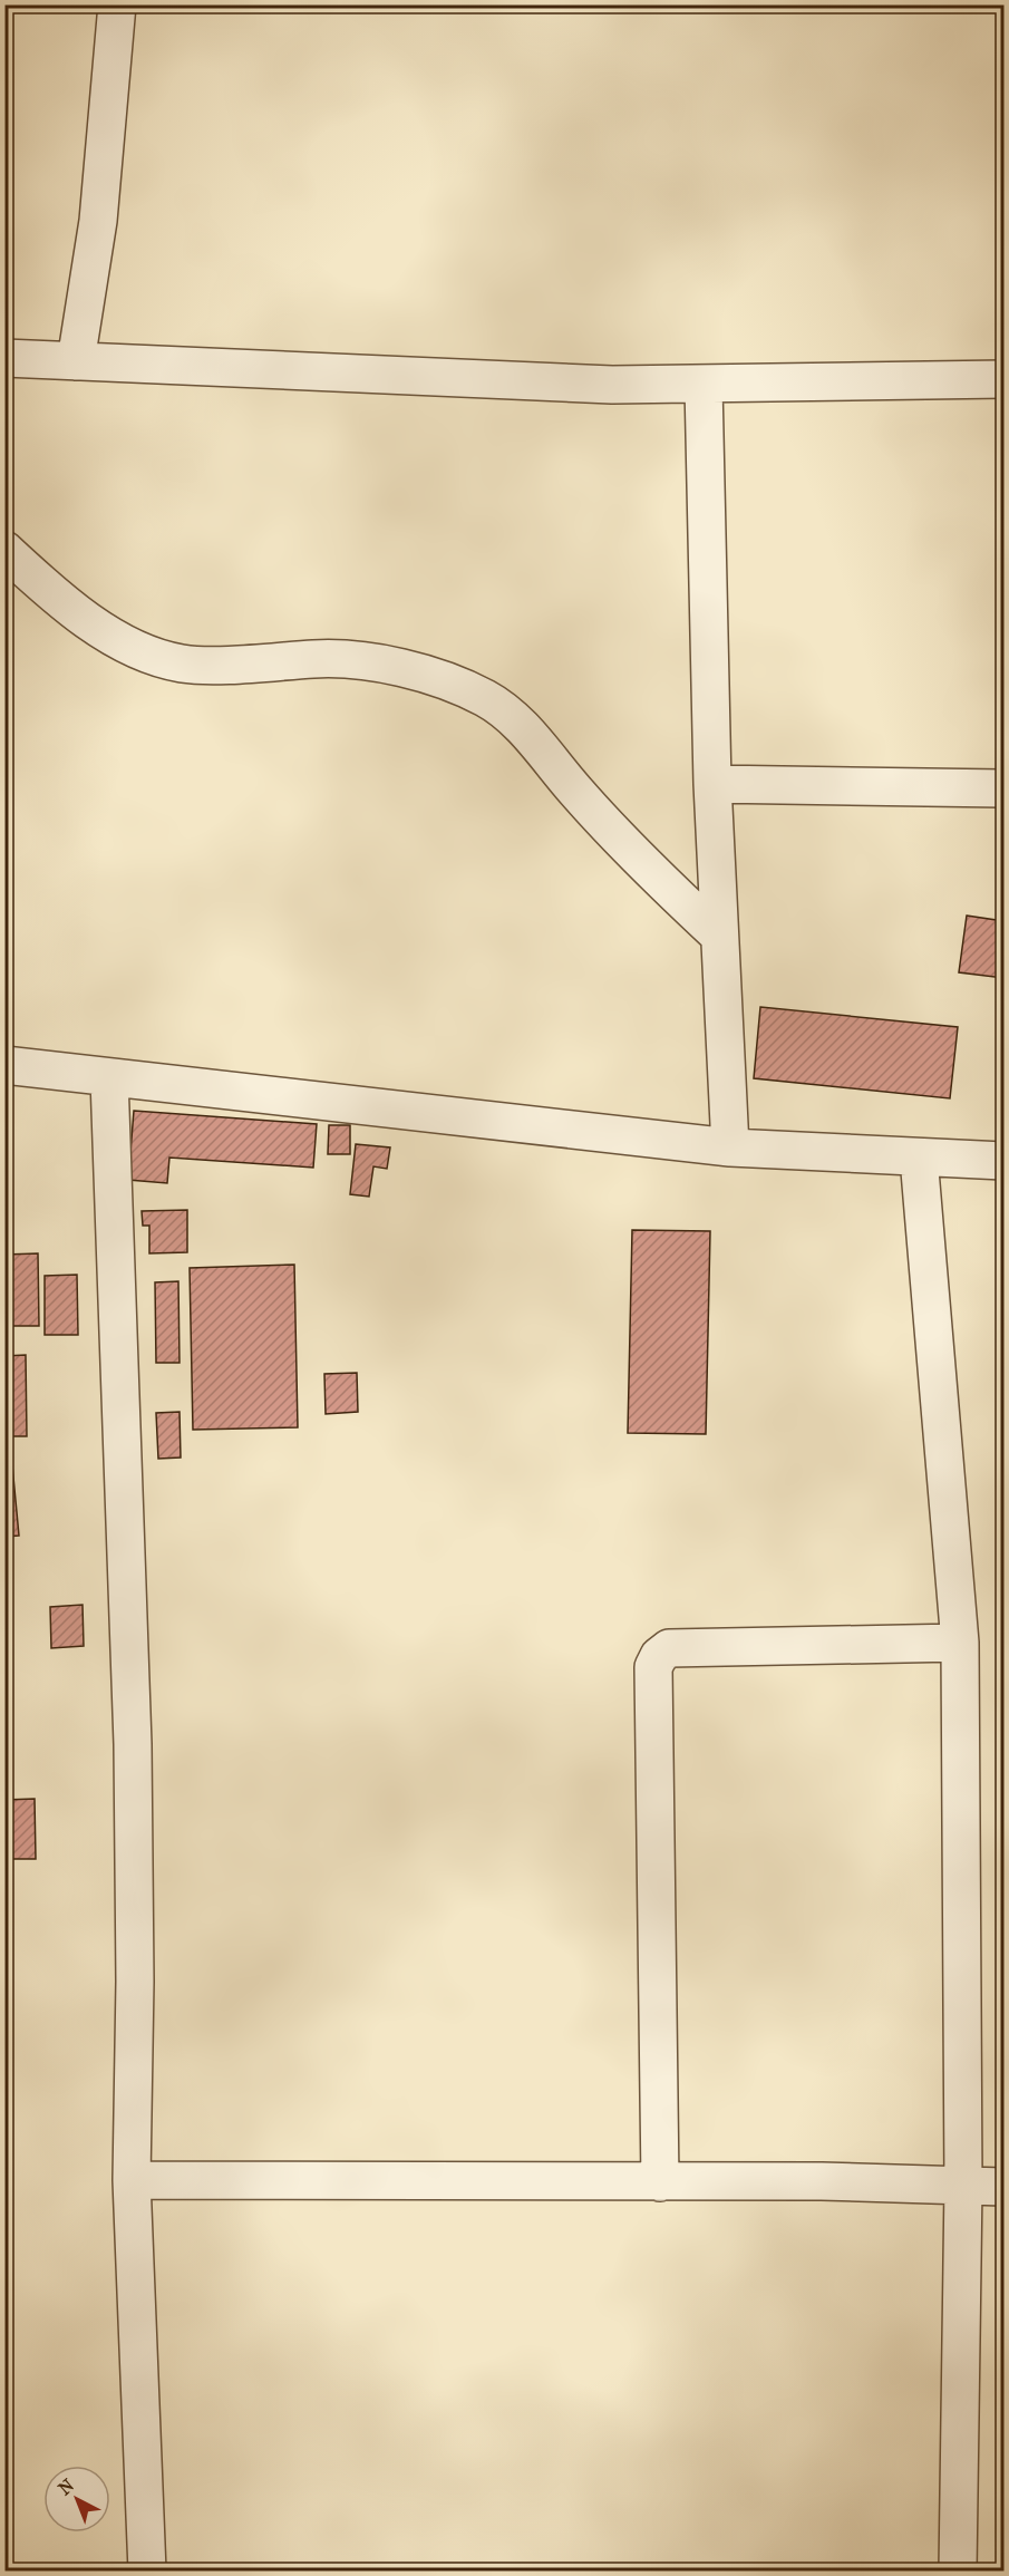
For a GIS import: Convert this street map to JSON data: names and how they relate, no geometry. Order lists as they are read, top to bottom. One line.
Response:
{"north":"top left"}
